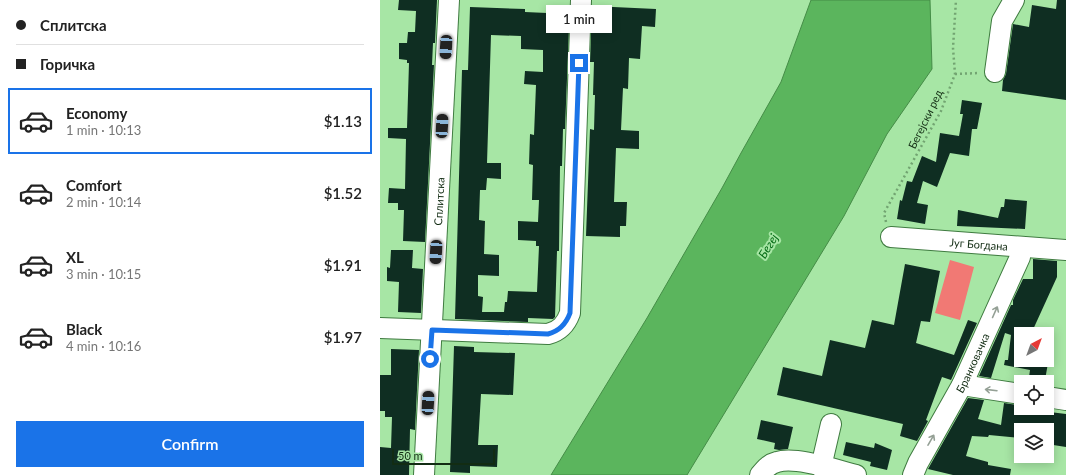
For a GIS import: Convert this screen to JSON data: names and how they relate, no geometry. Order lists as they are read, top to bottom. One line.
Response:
{"streets":{"street":["Сплитска","Југ Богдана","Бранковачка"],"path":["Бегејски ред"]},"crossings":[["Бегејски ред","Југ Богдана"],["Југ Богдана","Бранковачка"]],"one_way":["Бранковачка"],"water":["Бегеј"],"scale_bar":"50 m","north":"top right","page":{"banner":["Сплитска","Горичка"],"bubble":"1 min","list":[{"name":"Economy","note":"1 min · 10:13","value":"$1.13"},{"name":"Comfort","note":"2 min · 10:14","value":"$1.52"},{"name":"XL","note":"3 min · 10:15","value":"$1.91"},{"name":"Black","note":"4 min · 10:16","value":"$1.97"}],"buttons":"Confirm","scale":"50 m"}}
